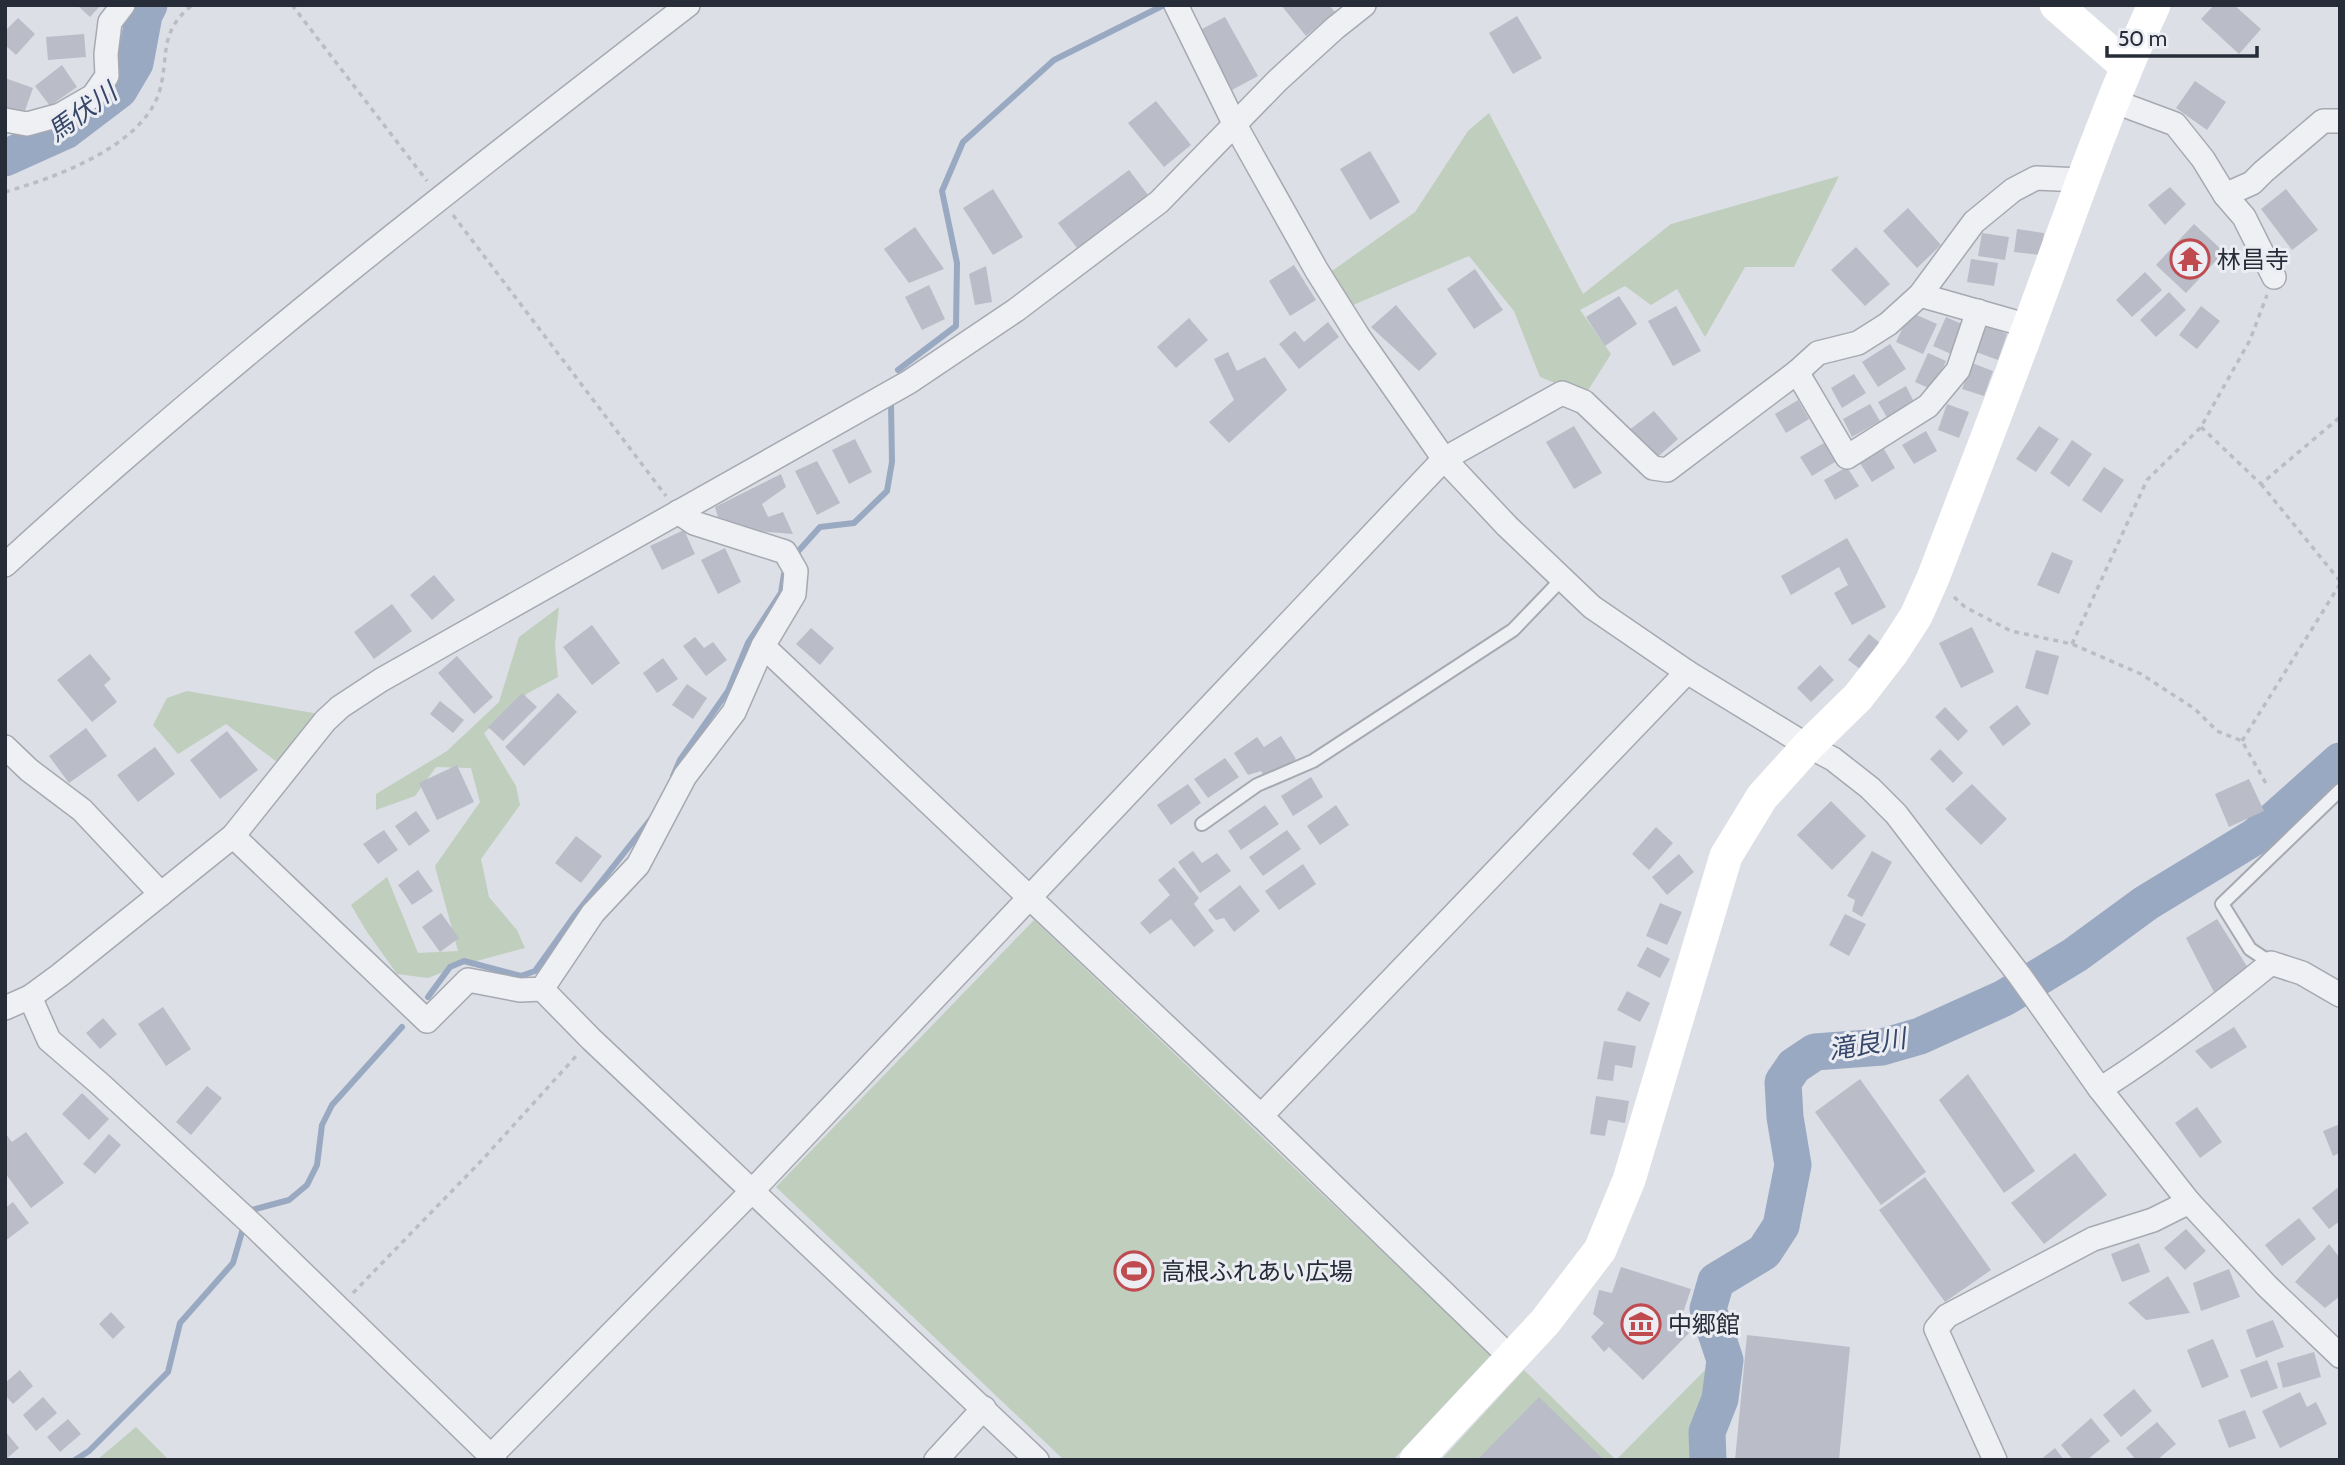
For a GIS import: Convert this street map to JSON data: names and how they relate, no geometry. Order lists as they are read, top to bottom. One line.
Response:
{"water":["馬伏川","滝良川"],"places":{"temple":["林昌寺"],"sports":["高根ふれあい広場"],"museum":["中郷館"]},"scale_bar":"50 m"}
